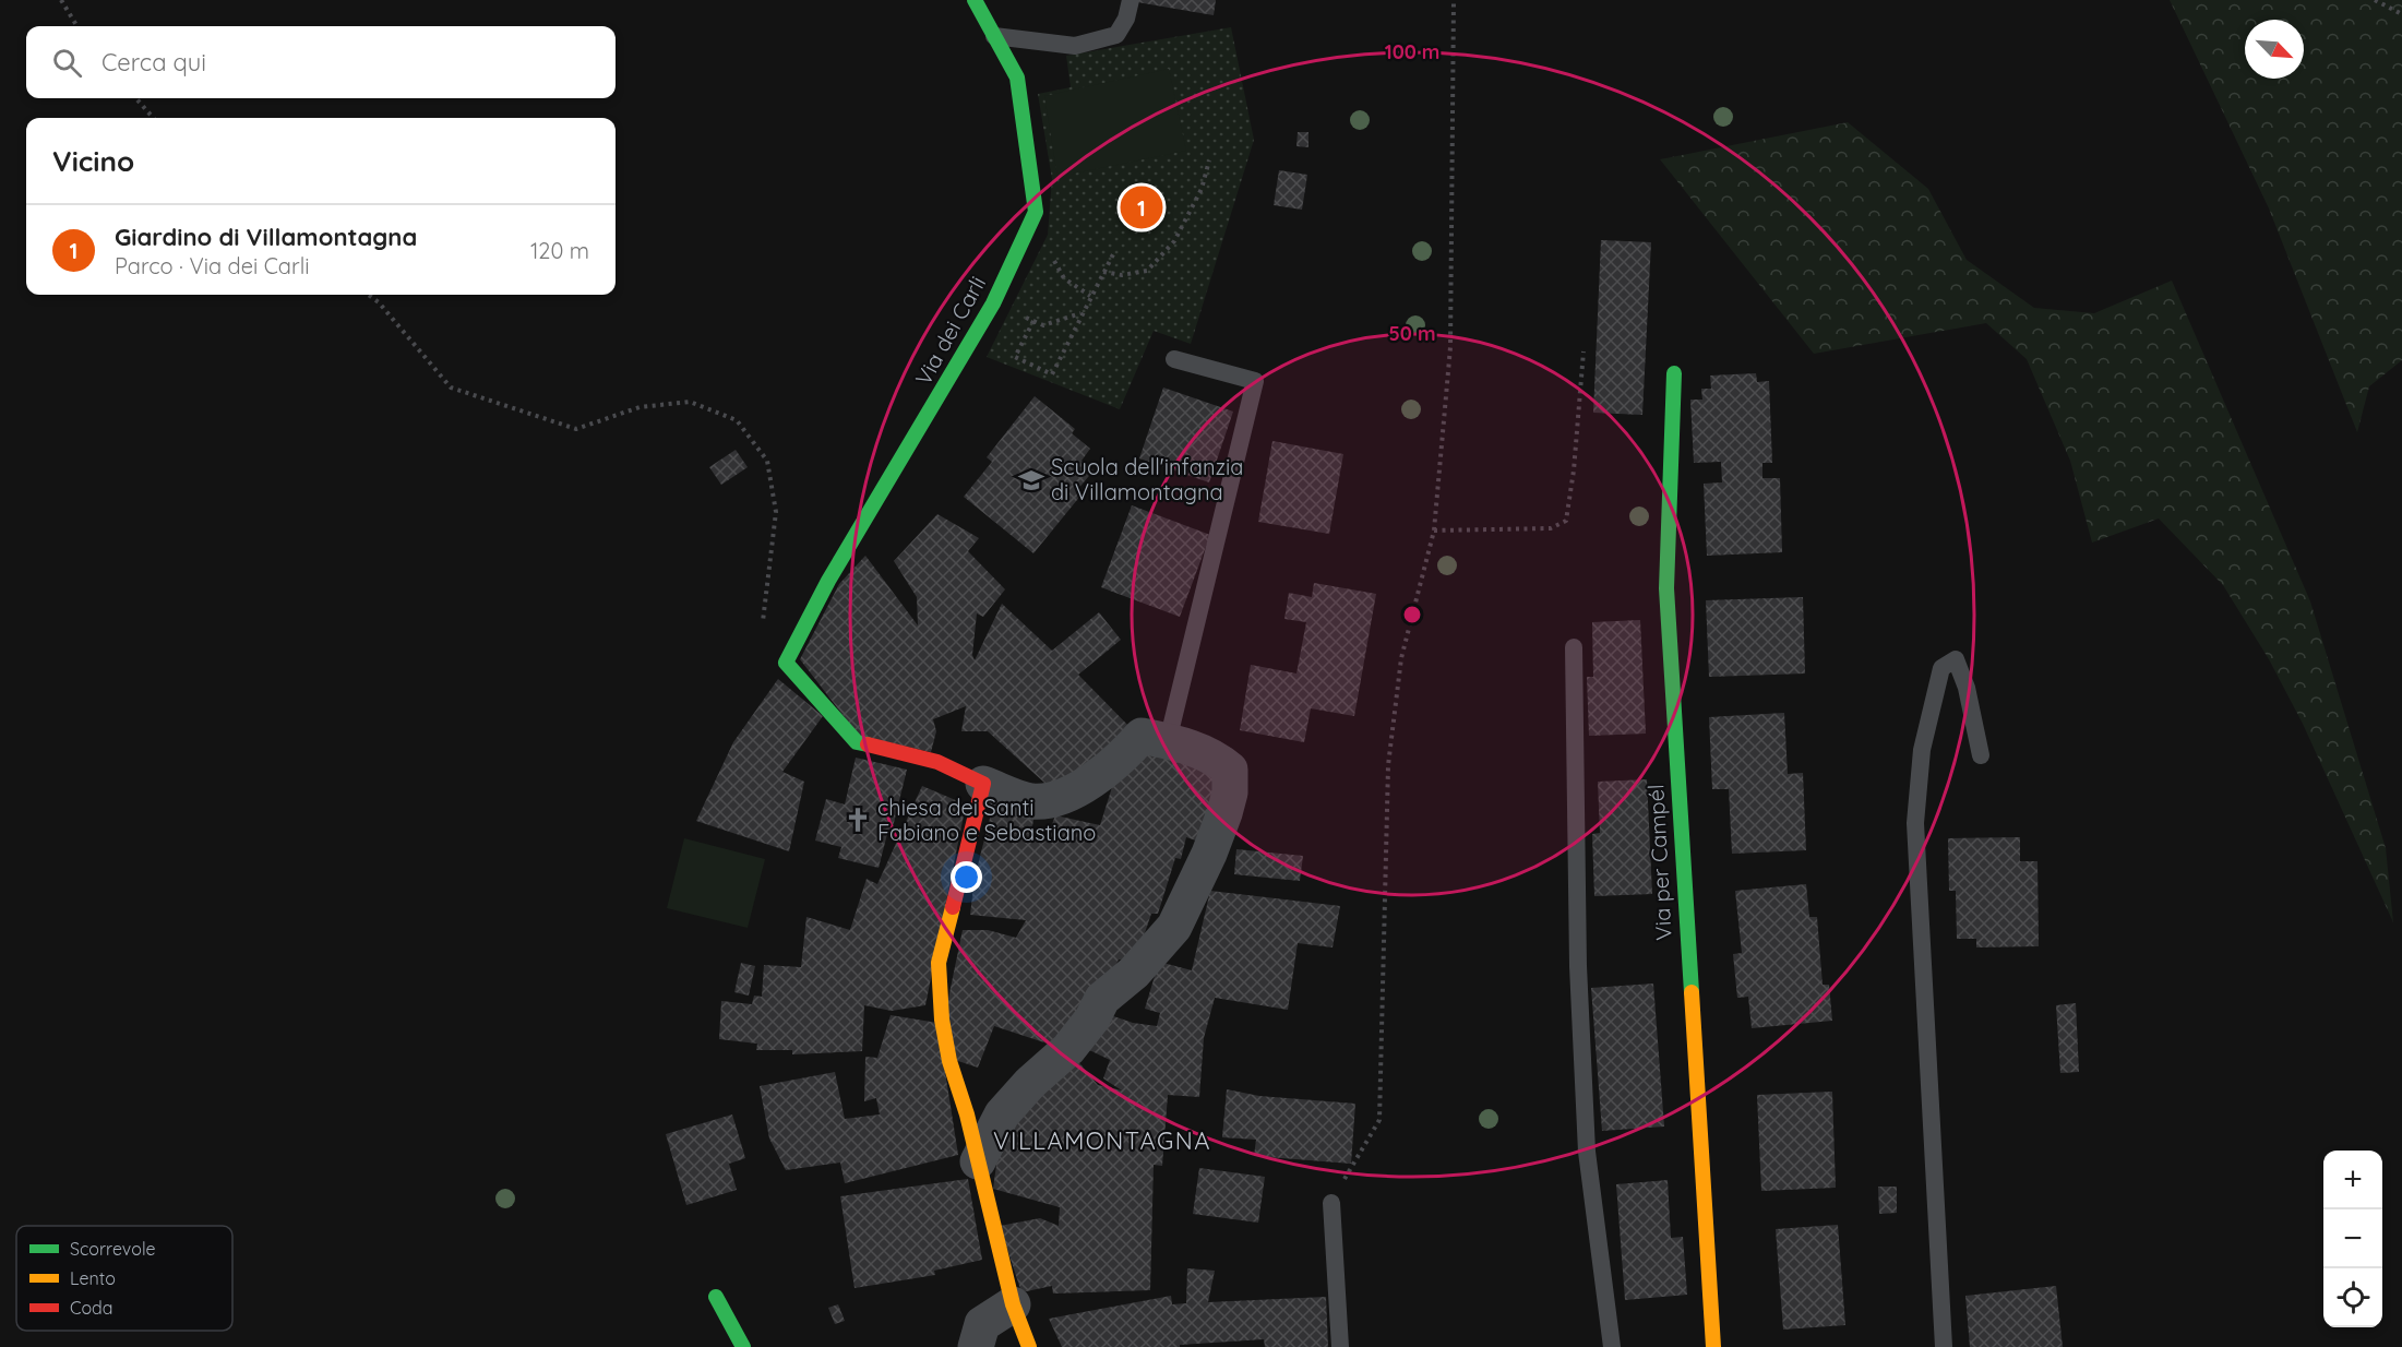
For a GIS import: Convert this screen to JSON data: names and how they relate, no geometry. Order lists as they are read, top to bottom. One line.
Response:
{"streets":{"street":["Via dei Carli","Via per Campél"]},"districts":["VILLAMONTAGNA"],"places":{"school or university":["Scuola dell'infanzia di Villamontagna"],"church":["chiesa dei Santi Fabiano e Sebastiano"]},"legend":["Scorrevole","Lento","Coda"],"north":"bottom right","page":{"search":"Cerca qui","heading":"Vicino","pins":"1","list":[{"mark":"1","name":"Giardino di Villamontagna","note":"Parco · Via dei Carli","value":"120 m"}],"map_buttons":["+","−"]},"rings":["100 m","50 m"]}
